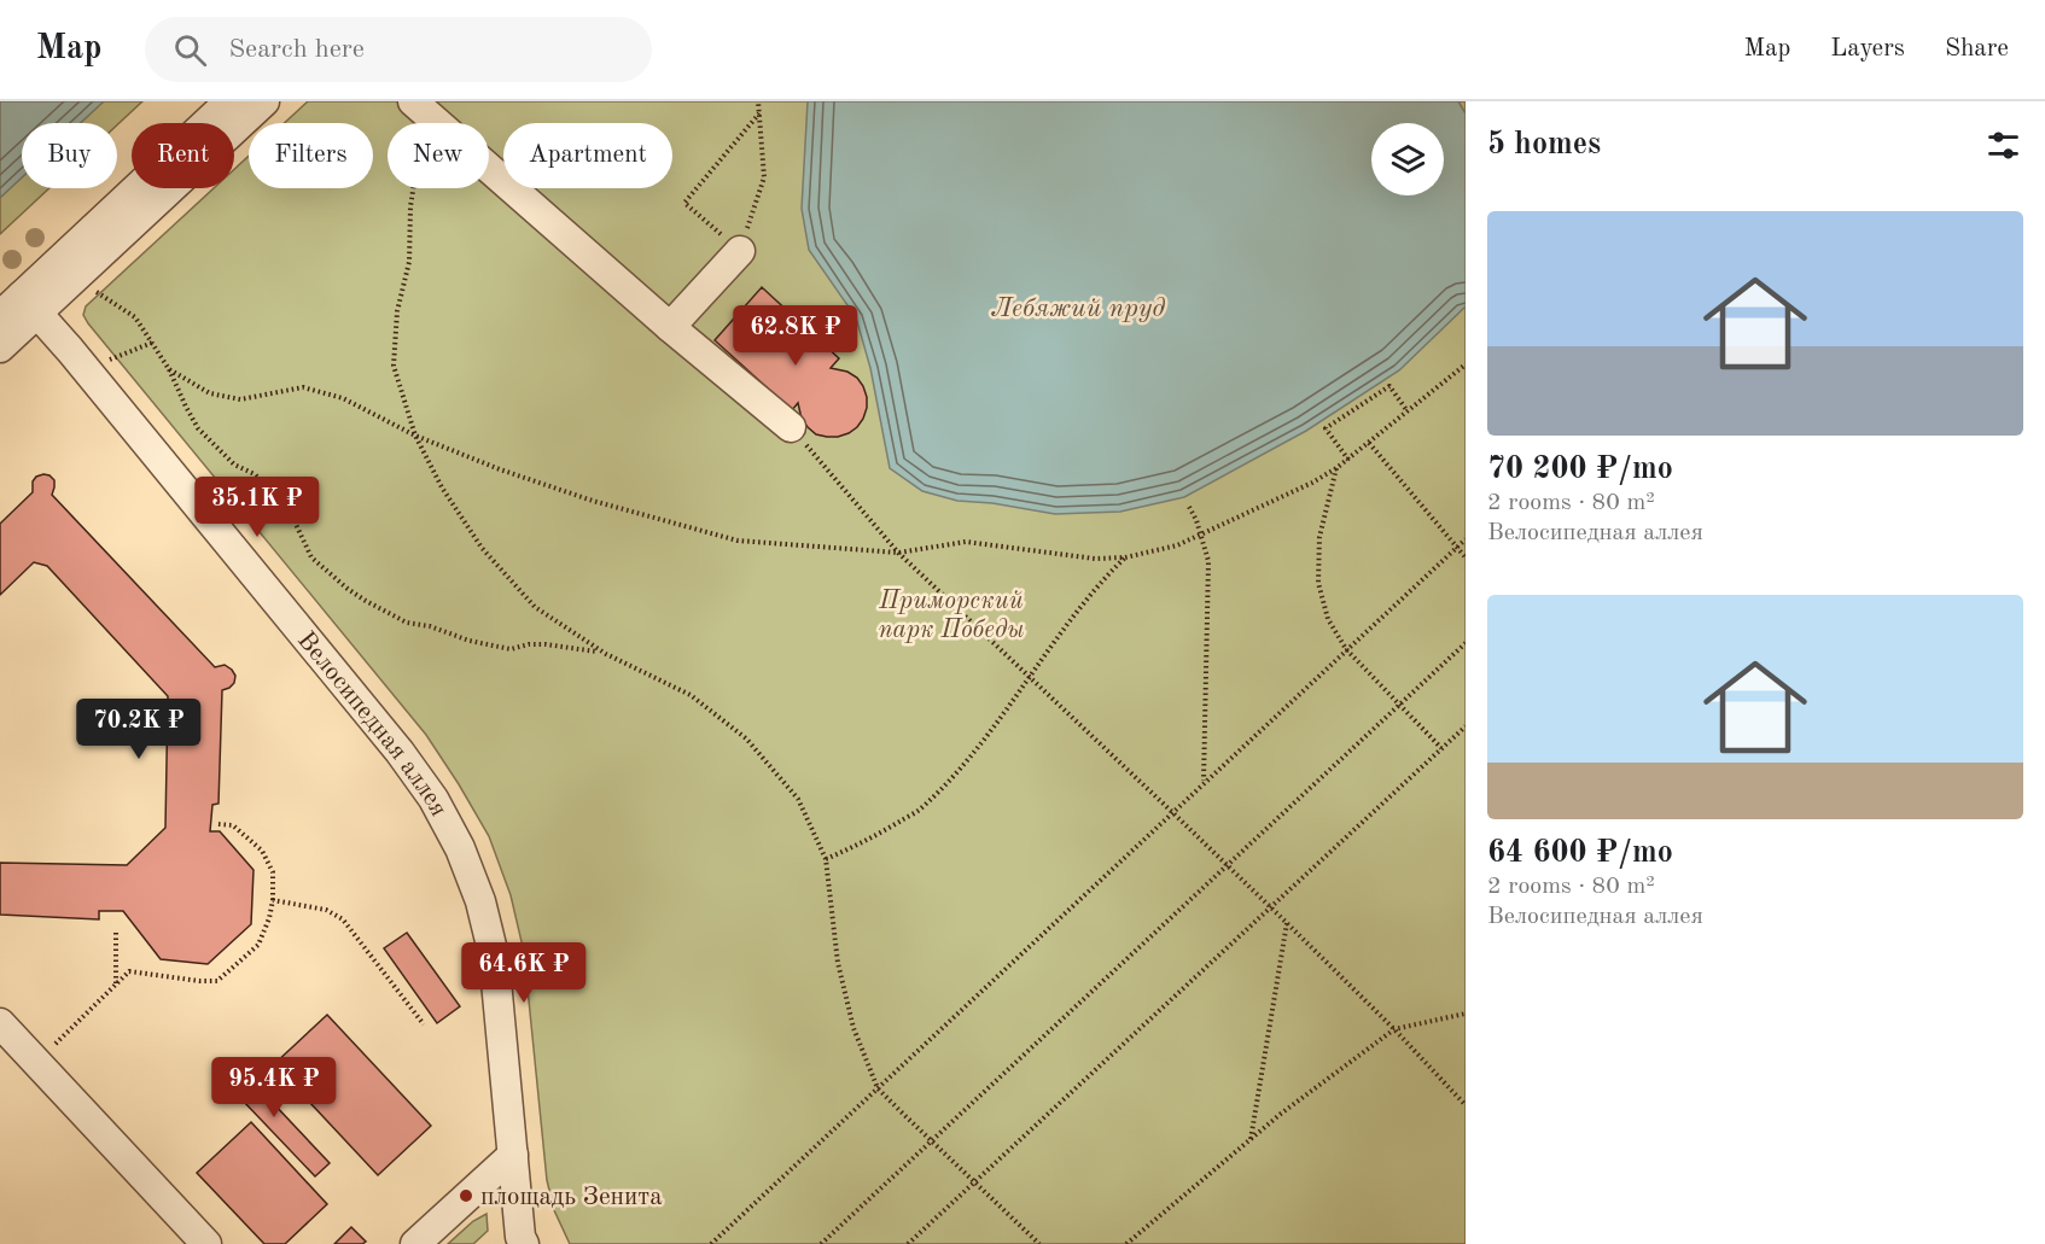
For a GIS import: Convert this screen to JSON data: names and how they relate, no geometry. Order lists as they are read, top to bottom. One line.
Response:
{"streets":{"street":["Велосипедная аллея"]},"water":["Лебяжий пруд"],"parks":["Приморский парк Победы"],"places":["площадь Зенита"],"page":{"header":"Map","search":"Search here","nav":["Map","Layers","Share"],"heading":"5 homes","chip":["Buy","Rent","Filters","New","Apartment"],"list":[{"name":"70 200 ₽/mo","note":"2 rooms · 80 m² · Велосипедная аллея"},{"name":"64 600 ₽/mo","note":"2 rooms · 80 m² · Велосипедная аллея"}],"price":["62.8K ₽","35.1K ₽","70.2K ₽","64.6K ₽","95.4K ₽"]}}
